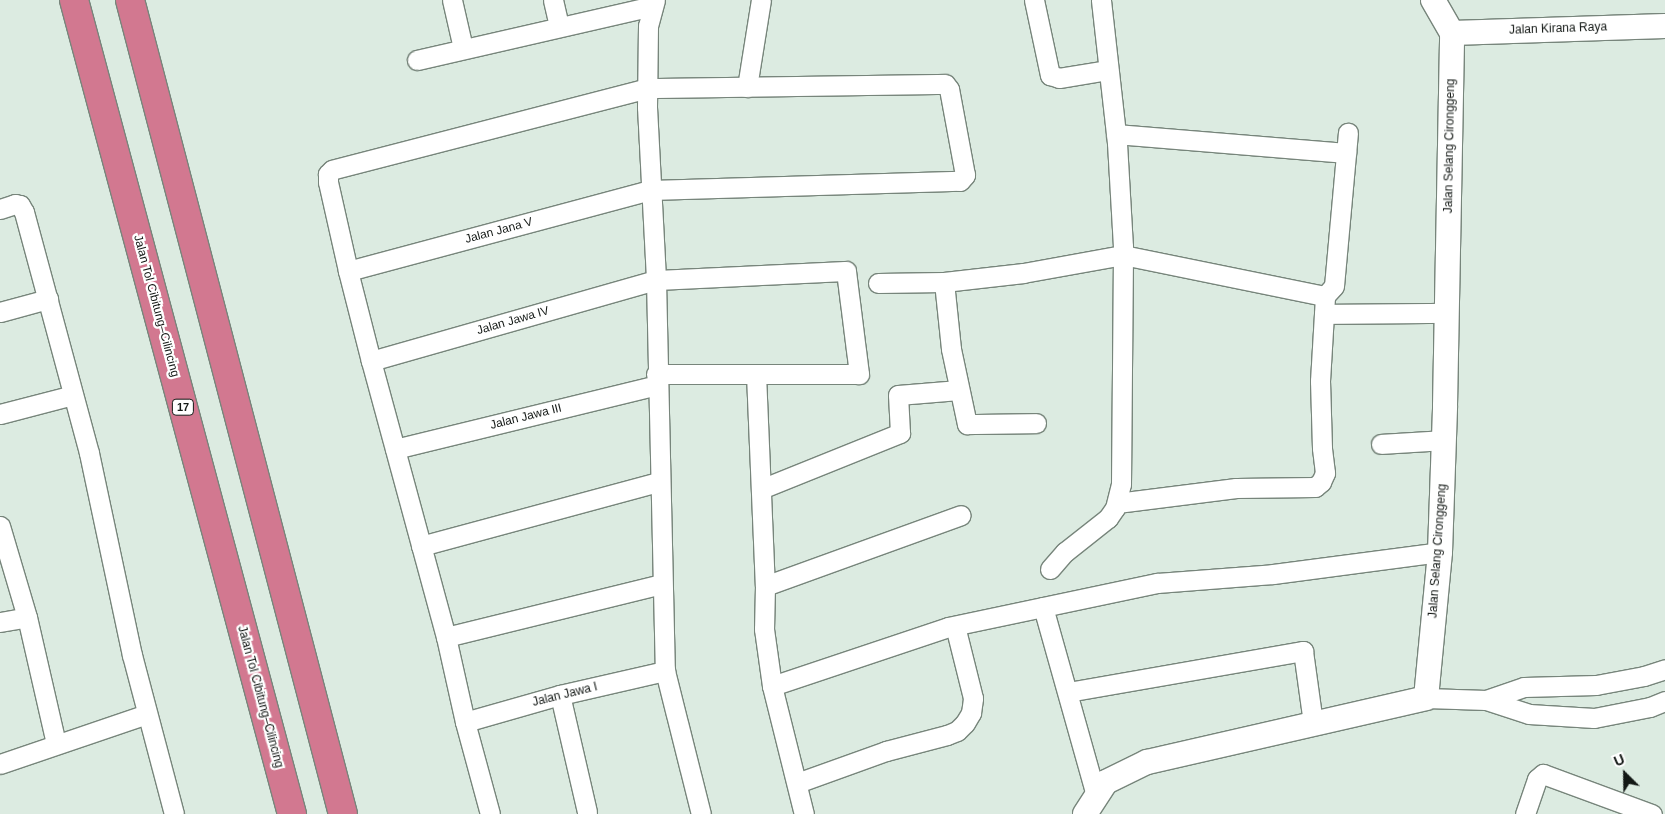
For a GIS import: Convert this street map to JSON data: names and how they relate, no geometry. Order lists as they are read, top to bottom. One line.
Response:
{"streets":{"highway":["Jalan Tol Cibitung–Cilincing","17"],"street":["Jalan Kirana Raya","Jalan Selang Cironggeng","Jalan Jana V","Jalan Jawa IV","Jalan Jawa III","Jalan Jawa I"]},"crossings":[["Jalan Kirana Raya","Jalan Selang Cironggeng"],["Jalan Jawa IV","Jalan Jawa III"]],"north":"top left"}
